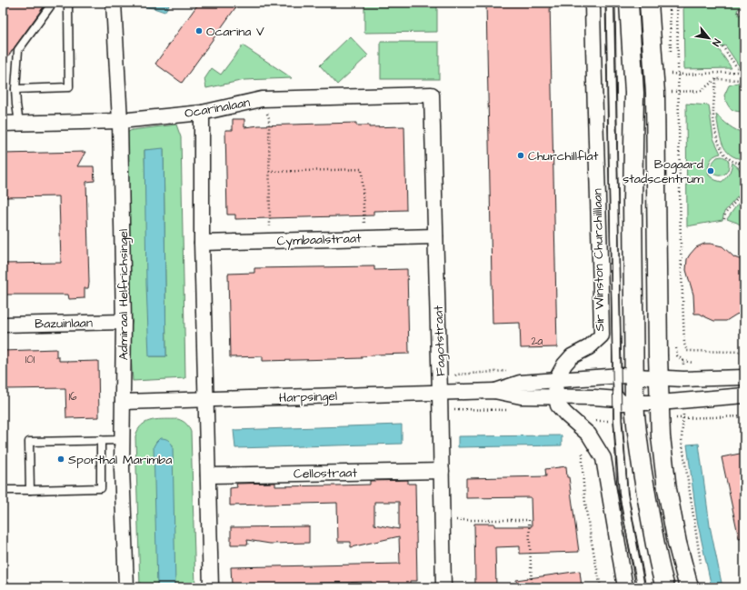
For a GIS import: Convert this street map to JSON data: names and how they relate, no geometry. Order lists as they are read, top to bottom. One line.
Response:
{"streets":{"street":["Ocarinalaan","Cymbaalstraat","Sir Winston Churchilllaan","Admiraal Helfrichsingel","Bazuinlaan","Fagotstraat","Harpsingel","Cellostraat"]},"crossings":[["Ocarinalaan","Admiraal Helfrichsingel"],["Ocarinalaan","Fagotstraat"],["Cymbaalstraat","Fagotstraat"],["Sir Winston Churchilllaan","Harpsingel"],["Admiraal Helfrichsingel","Bazuinlaan"],["Admiraal Helfrichsingel","Harpsingel"],["Fagotstraat","Harpsingel"],["Fagotstraat","Cellostraat"]],"places":["Ocarina V","Churchillflat","Bogaard stadscentrum","Sporthal Marimba"],"house_numbers":["2a","101","16"],"north":"bottom right"}
